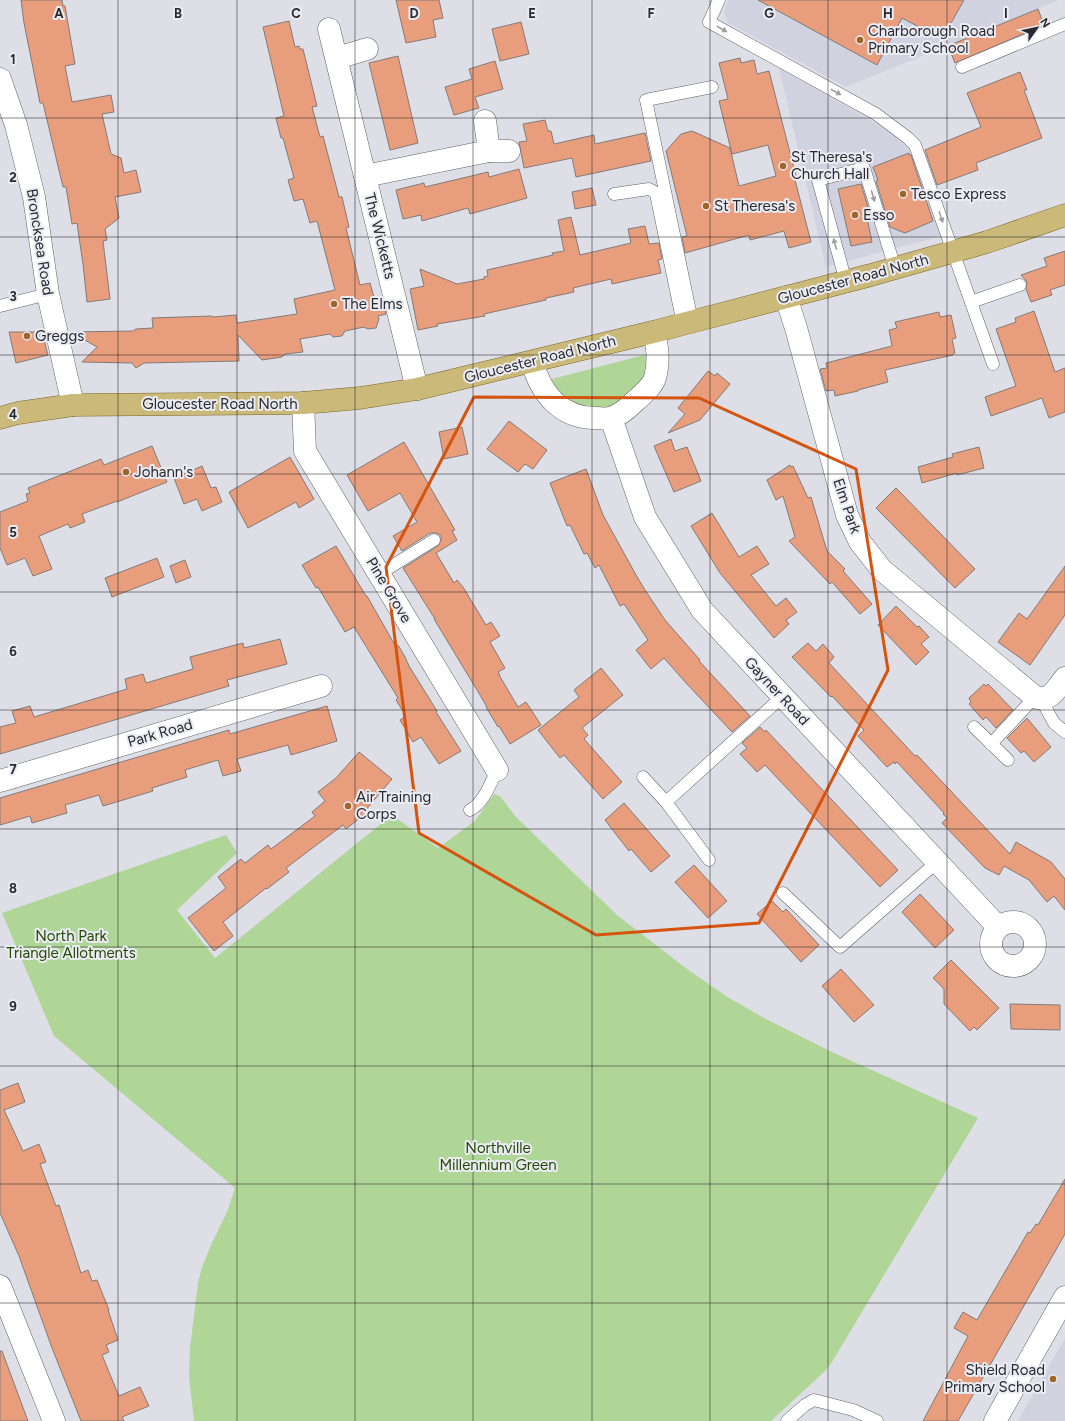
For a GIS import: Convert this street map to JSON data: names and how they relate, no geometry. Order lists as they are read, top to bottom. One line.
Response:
{"streets":{"main road":["Gloucester Road North"],"street":["The Wicketts","Broncksea Road","Elm Park","Pine Grove","Gayner Road","Park Road"]},"crossings":[["The Wicketts","Gloucester Road North"],["Broncksea Road","Gloucester Road North"],["Gloucester Road North","Elm Park"],["Gloucester Road North","Pine Grove"]],"parks":["North Park Triangle Allotments","Northville Millennium Green"],"places":["Charborough Road Primary School","St Theresa's Church Hall","Tesco Express","St Theresa's","Esso","The Elms","Greggs","Johann's","Air Training Corps","Shield Road Primary School"],"north":"top right","grid":{"columns":["A","B","C","D","E","F","G","H","I"],"rows":["1","2","3","4","5","6","7","8","9"]}}
